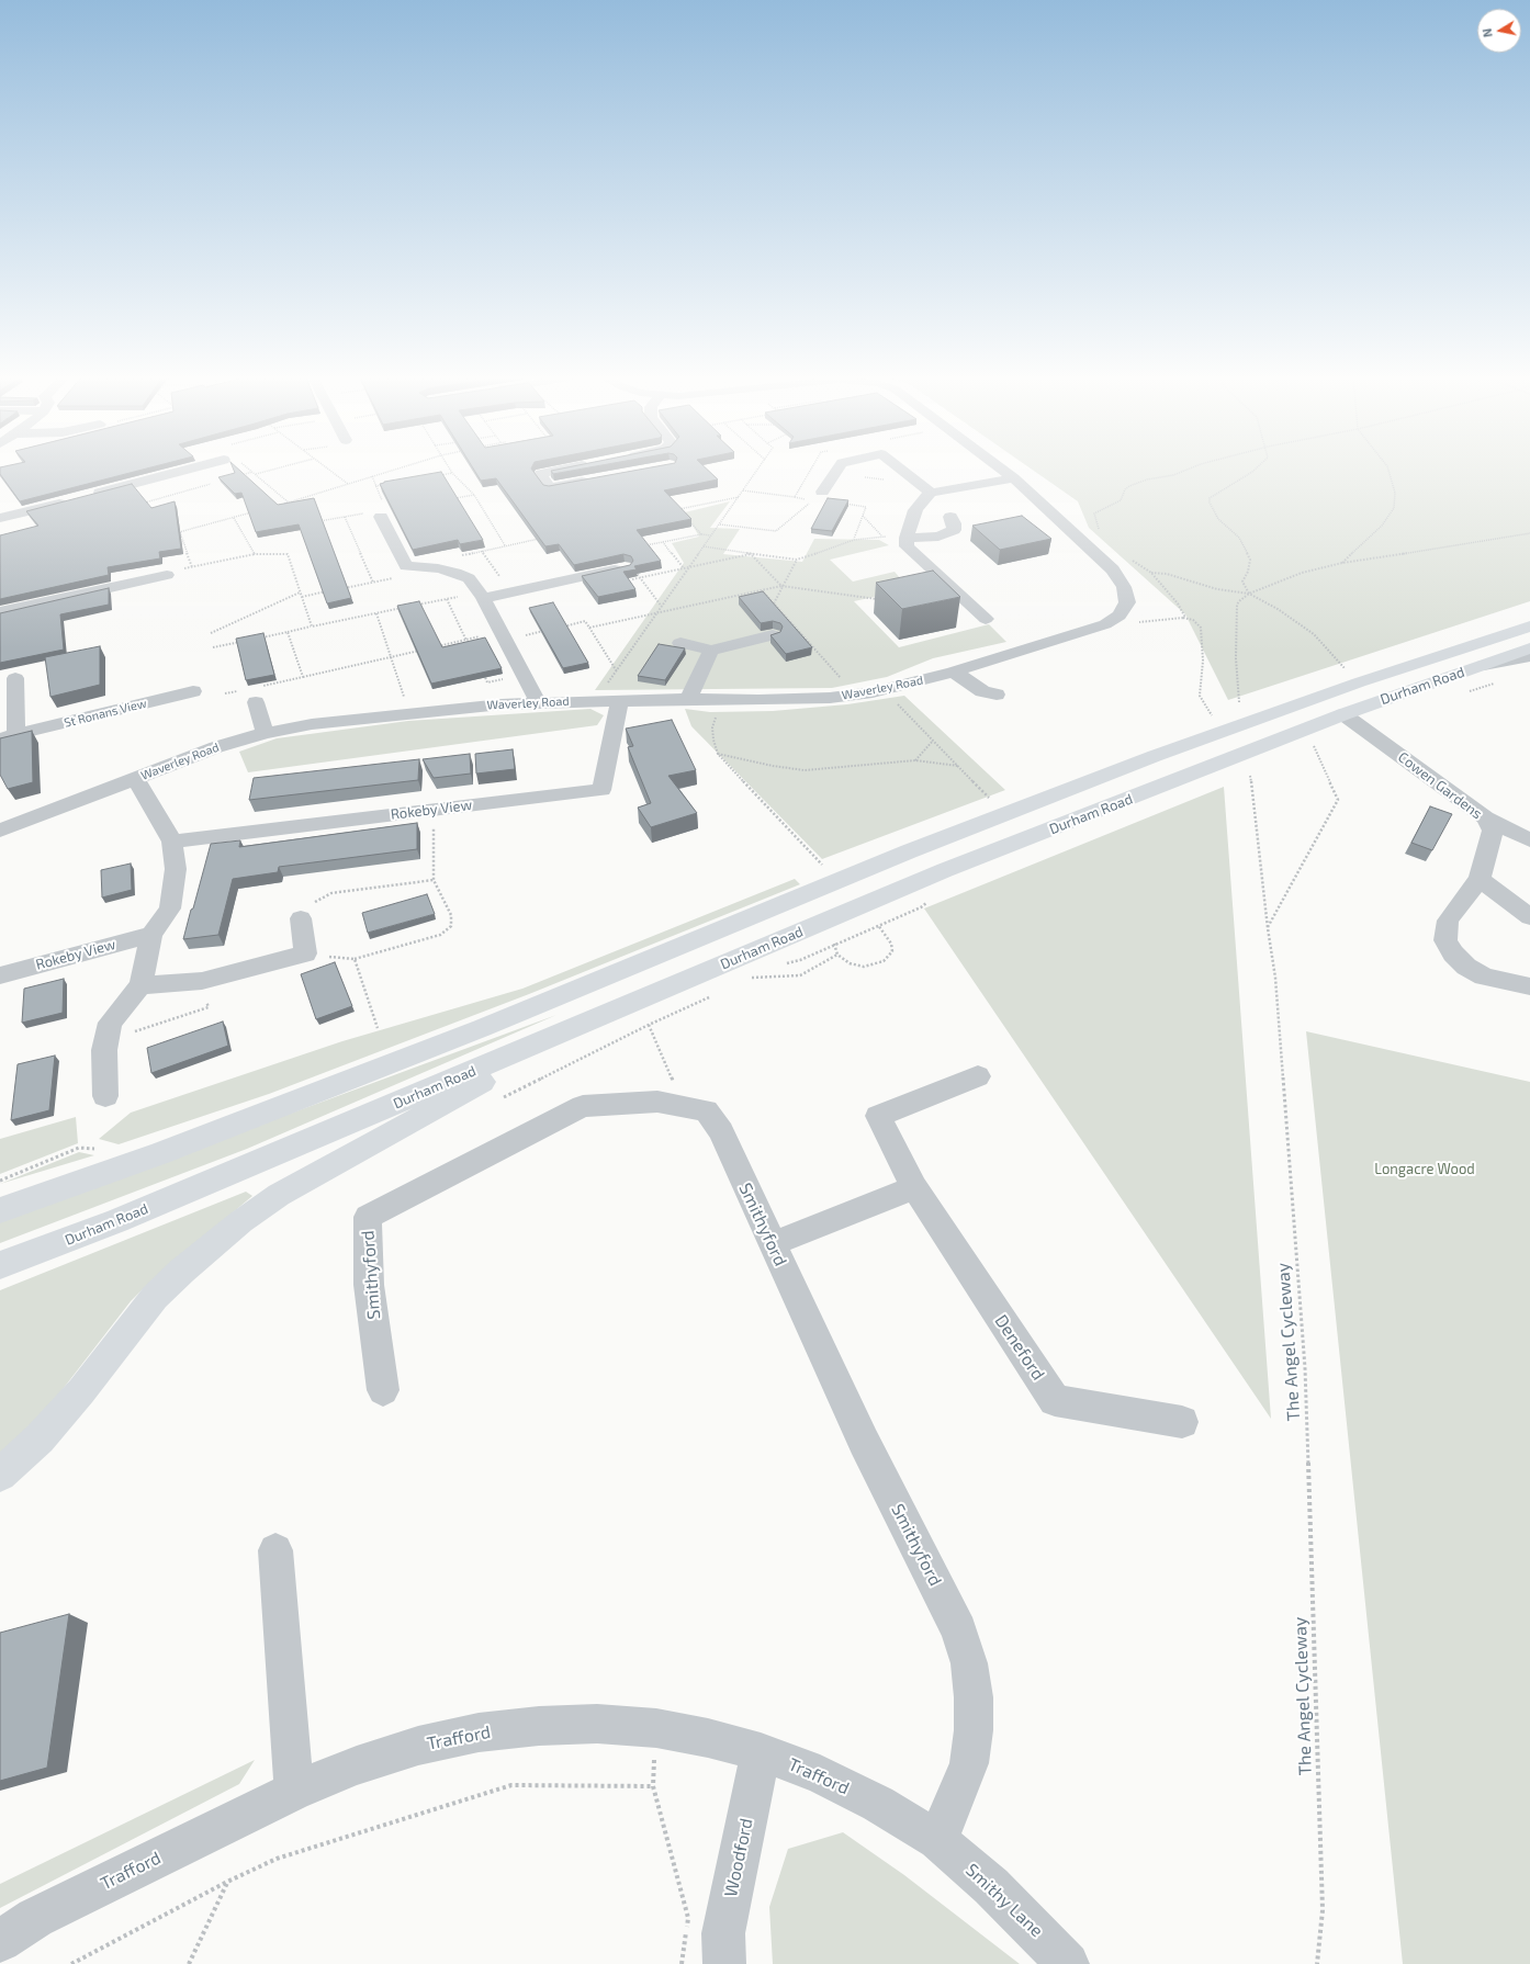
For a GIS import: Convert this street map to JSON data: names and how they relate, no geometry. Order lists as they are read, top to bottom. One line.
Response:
{"streets":{"main road":["Durham Road"],"street":["Waverley Road","St Ronans View","Cowen Gardens","Rokeby View","Smithyford","Deneford","Trafford","Woodford","Smithy Lane"],"path":["The Angel Cycleway"]},"crossings":[["Durham Road","Cowen Gardens"],["Waverley Road","Rokeby View"],["Smithyford","Trafford"],["Smithyford","Smithy Lane"],["Trafford","Woodford"],["Trafford","Smithy Lane"]],"parks":["Longacre Wood"],"north":"left"}
